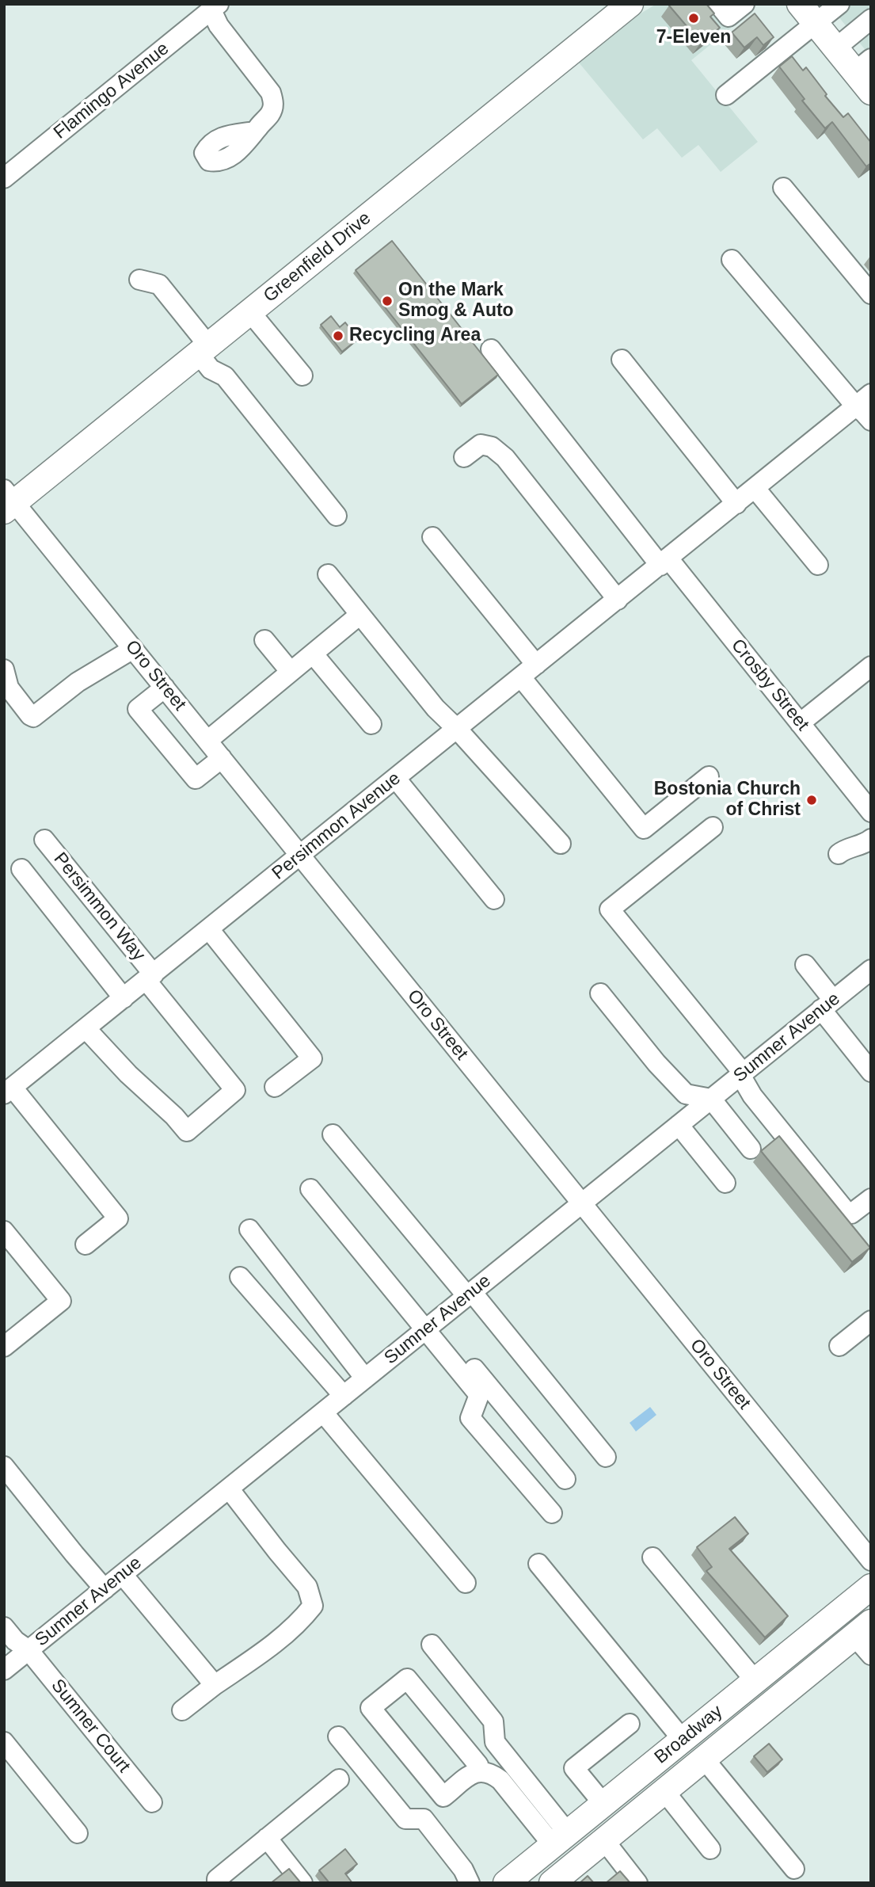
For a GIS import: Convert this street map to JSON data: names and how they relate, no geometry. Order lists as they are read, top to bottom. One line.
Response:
{"streets":{"main road":["Greenfield Drive","Broadway"],"street":["Flamingo Avenue","Oro Street","Crosby Street","Persimmon Avenue","Persimmon Way","Sumner Avenue","Sumner Court"]},"crossings":[["Greenfield Drive","Oro Street"],["Oro Street","Persimmon Avenue"],["Oro Street","Sumner Avenue"],["Crosby Street","Persimmon Avenue"],["Persimmon Avenue","Persimmon Way"],["Sumner Avenue","Sumner Court"]],"places":["7-Eleven","On the Mark Smog & Auto","Recycling Area","Bostonia Church of Christ"]}
